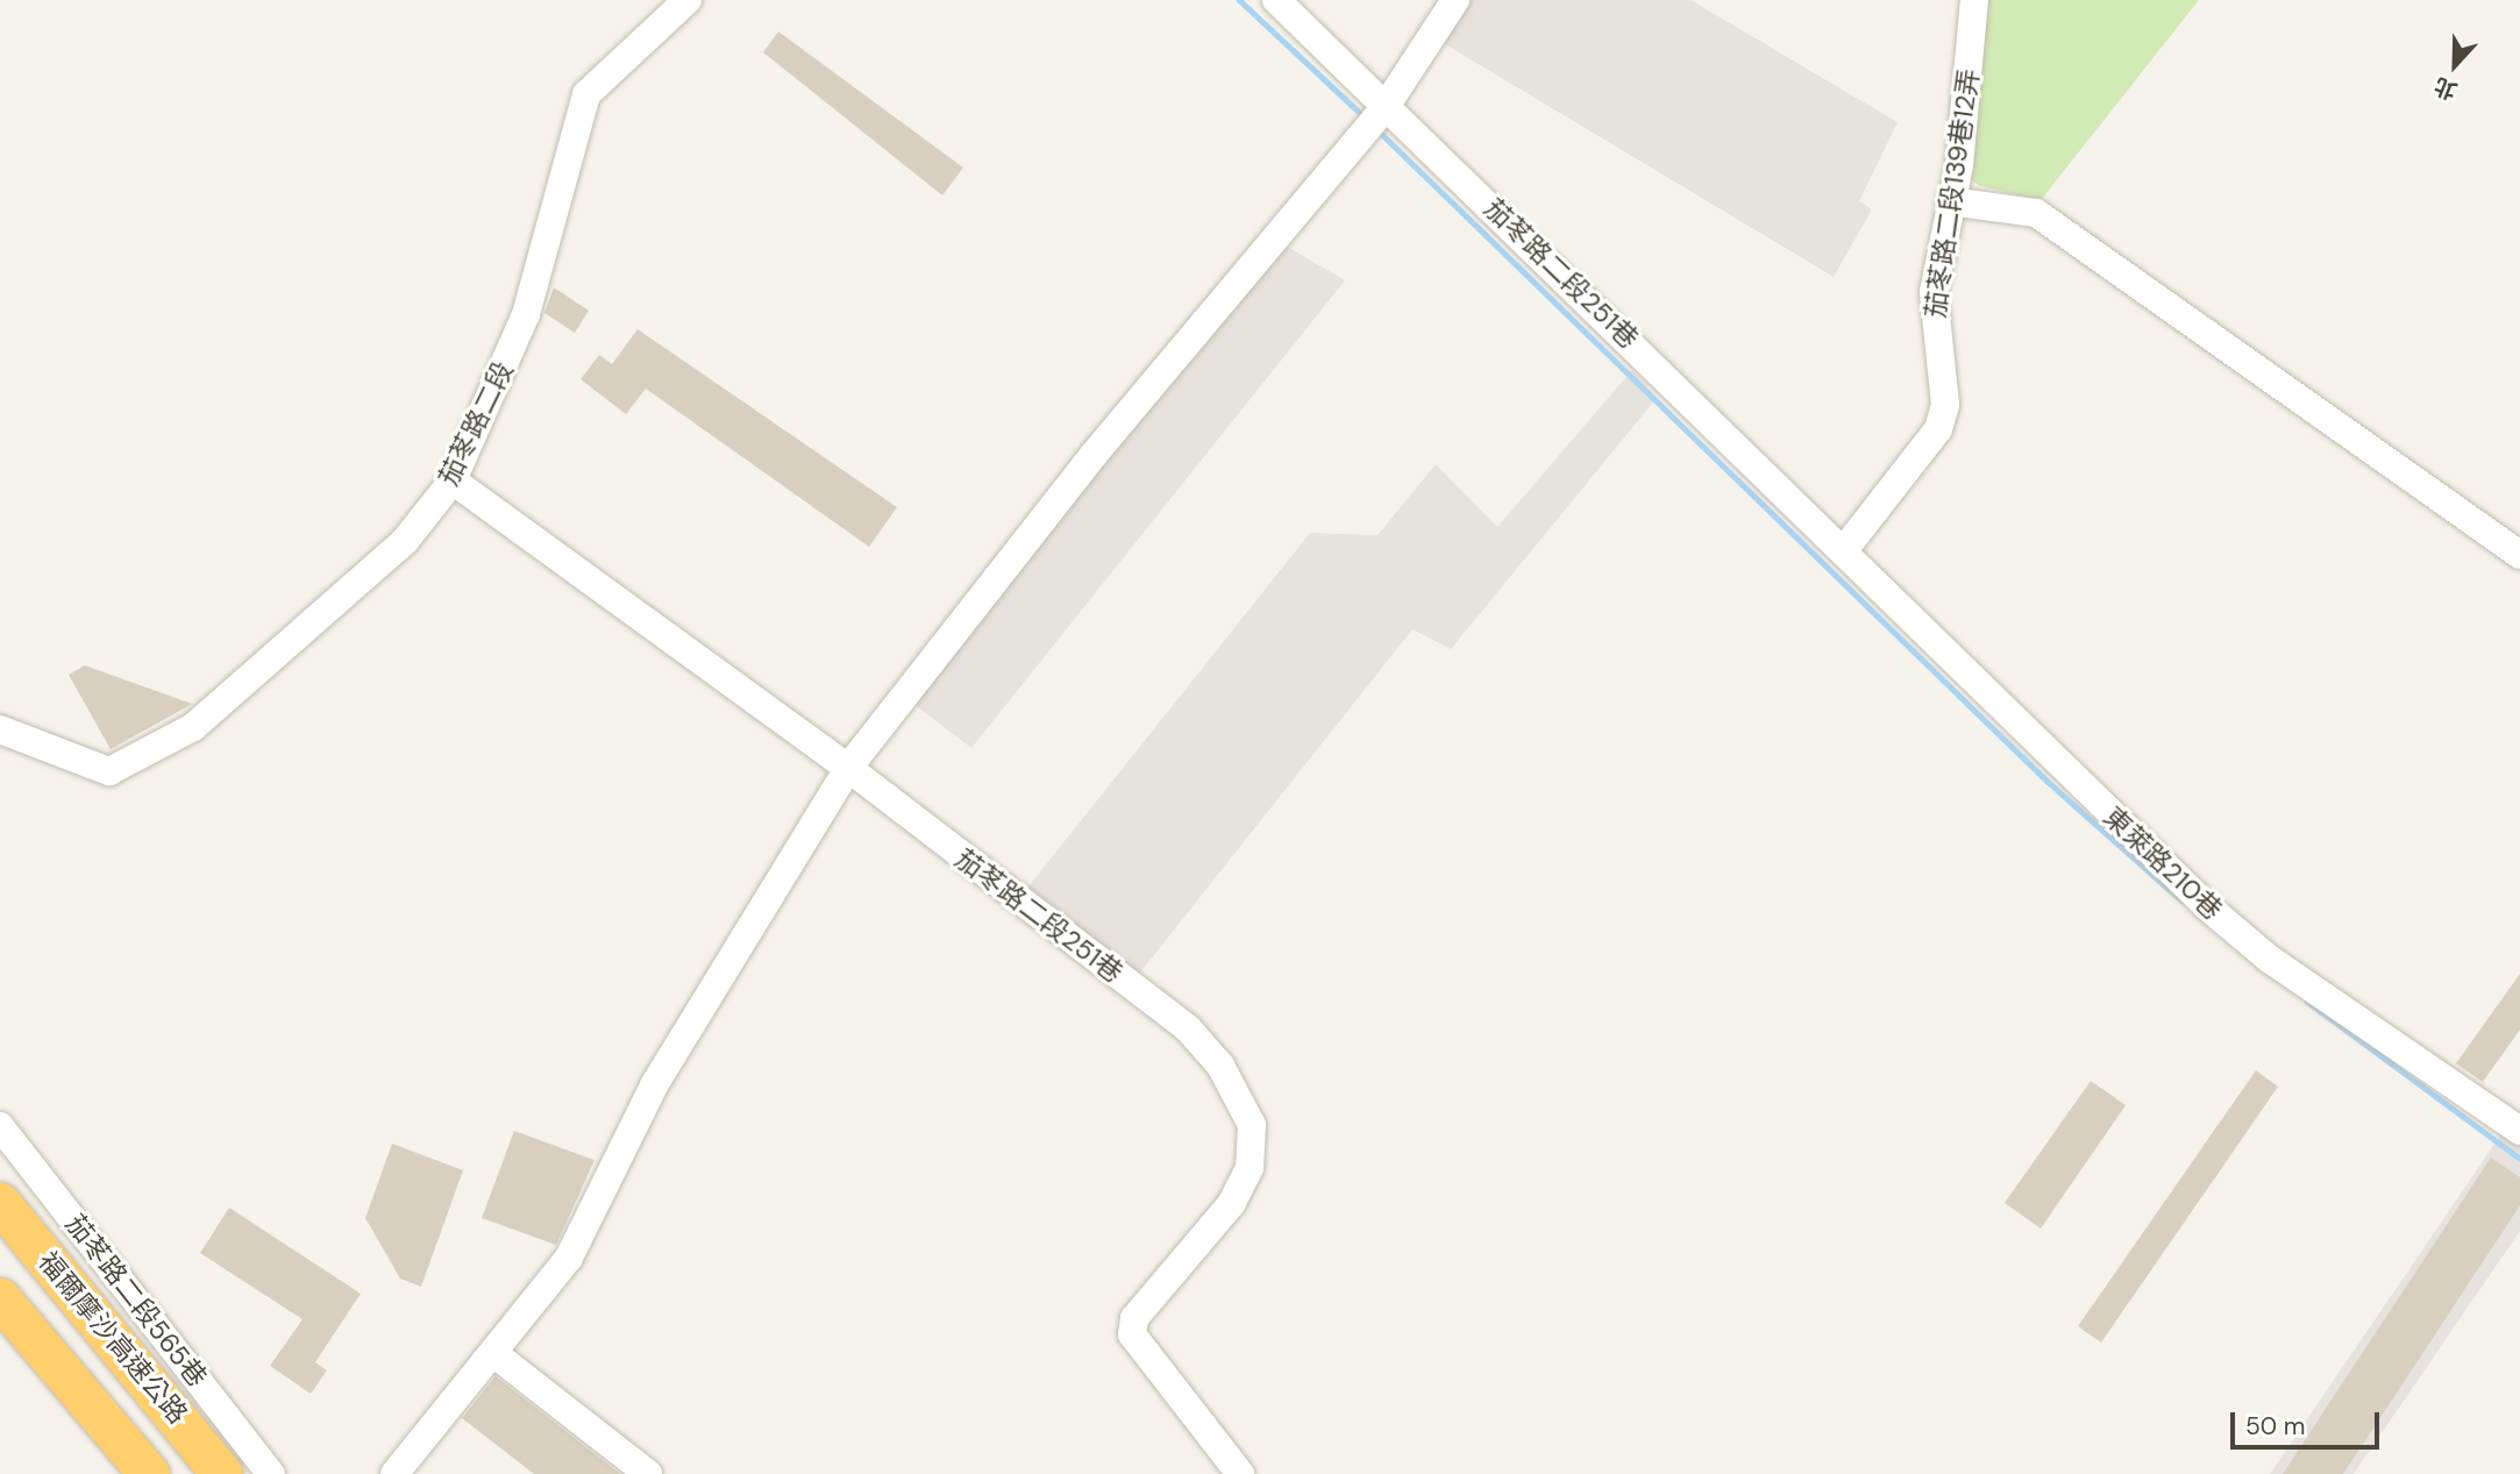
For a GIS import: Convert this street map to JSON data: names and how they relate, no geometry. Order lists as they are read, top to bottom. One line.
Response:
{"streets":{"highway":["福爾摩沙高速公路"],"street":["茄苳路二段139巷12弄","茄苳路二段251巷","茄苳路二段","東萊路210巷","茄苳路二段565巷"]},"crossings":[["茄苳路二段139巷12弄","茄苳路二段251巷"],["茄苳路二段139巷12弄","東萊路210巷"],["茄苳路二段251巷","茄苳路二段"],["茄苳路二段251巷","東萊路210巷"]],"scale_bar":"50 m","north":"bottom"}
